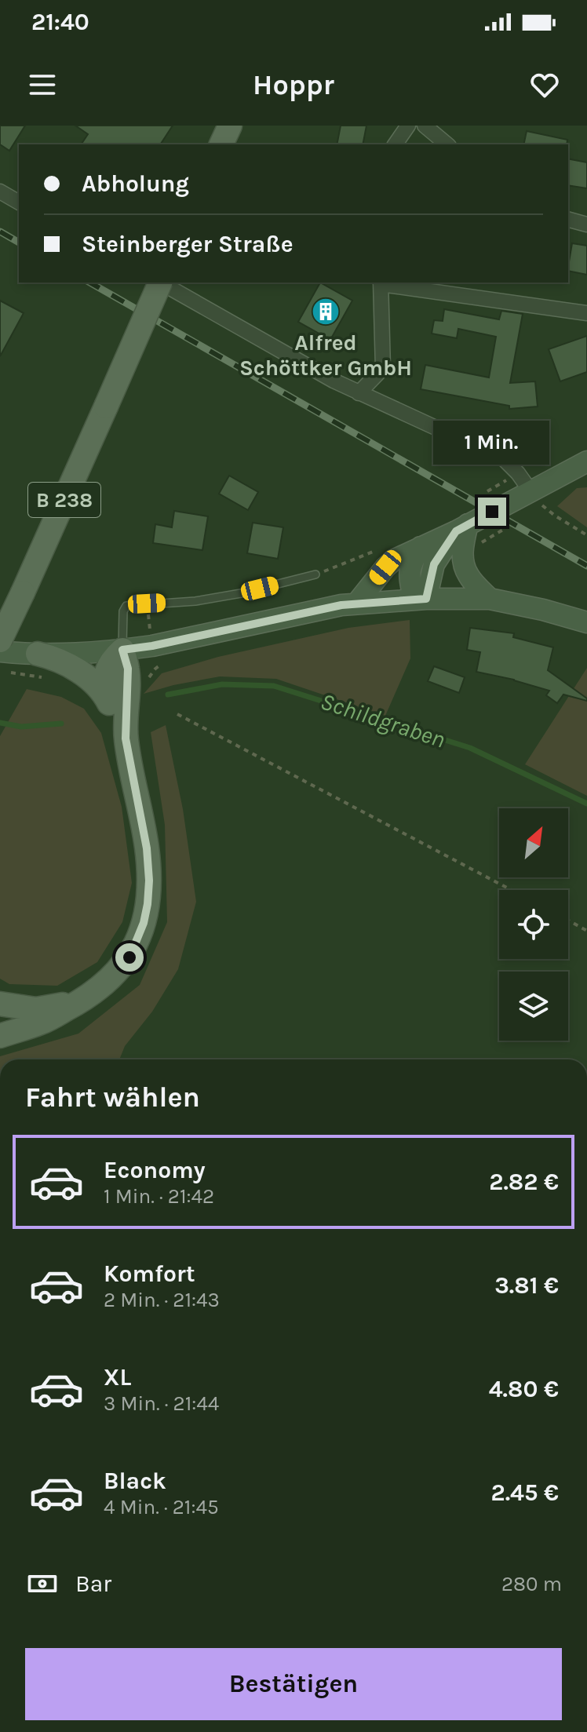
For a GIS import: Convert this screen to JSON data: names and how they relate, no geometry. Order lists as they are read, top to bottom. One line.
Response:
{"streets":{"main road":["B 238"]},"water":["Schildgraben"],"places":{"building":["Alfred Schöttker GmbH"]},"north":"top right","page":{"status":"21:40","header":"Hoppr","banner":["Abholung","Steinberger Straße"],"bubble":"1 Min.","heading":"Fahrt wählen","list":[{"name":"Economy","note":"1 Min. · 21:42","value":"2.82 €"},{"name":"Komfort","note":"2 Min. · 21:43","value":"3.81 €"},{"name":"XL","note":"3 Min. · 21:44","value":"4.80 €"},{"name":"Black","note":"4 Min. · 21:45","value":"2.45 €"}],"pay":["Bar","280 m"],"buttons":"Bestätigen"}}
